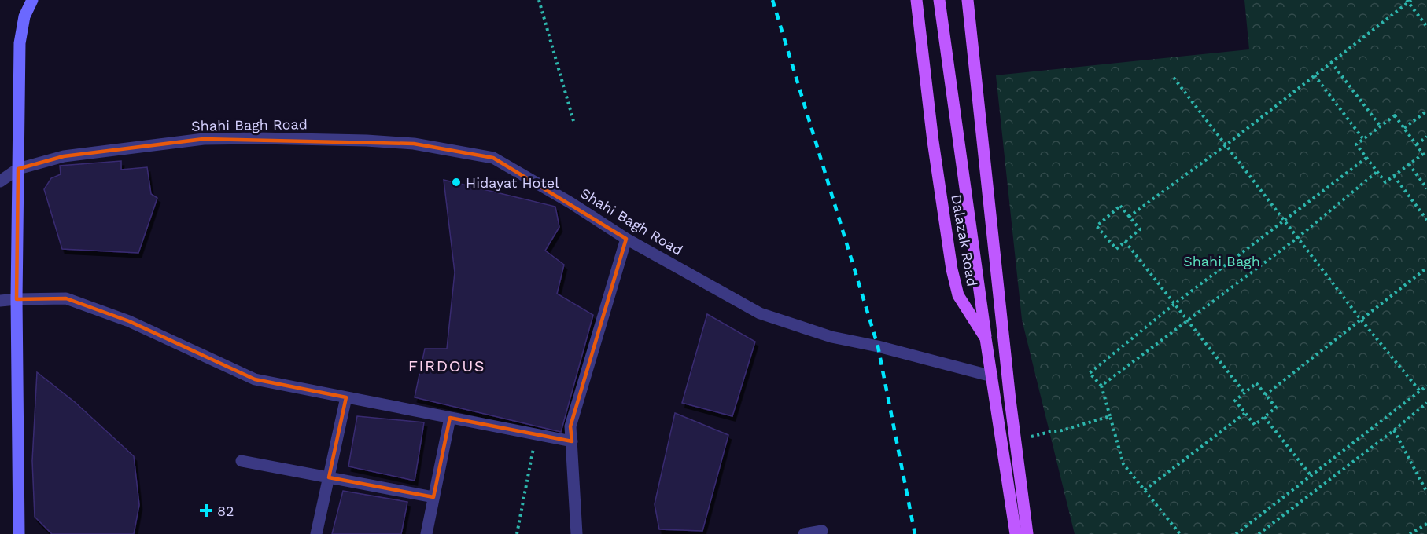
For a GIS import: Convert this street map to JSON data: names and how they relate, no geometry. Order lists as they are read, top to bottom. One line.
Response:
{"streets":{"main road":["Dalazak Road"],"street":["Shahi Bagh Road"]},"crossings":[["Shahi Bagh Road","Dalazak Road"]],"districts":["FIRDOUS"],"parks":["Shahi Bagh"],"places":{"other":["Hidayat Hotel"],"health":["82"]}}
